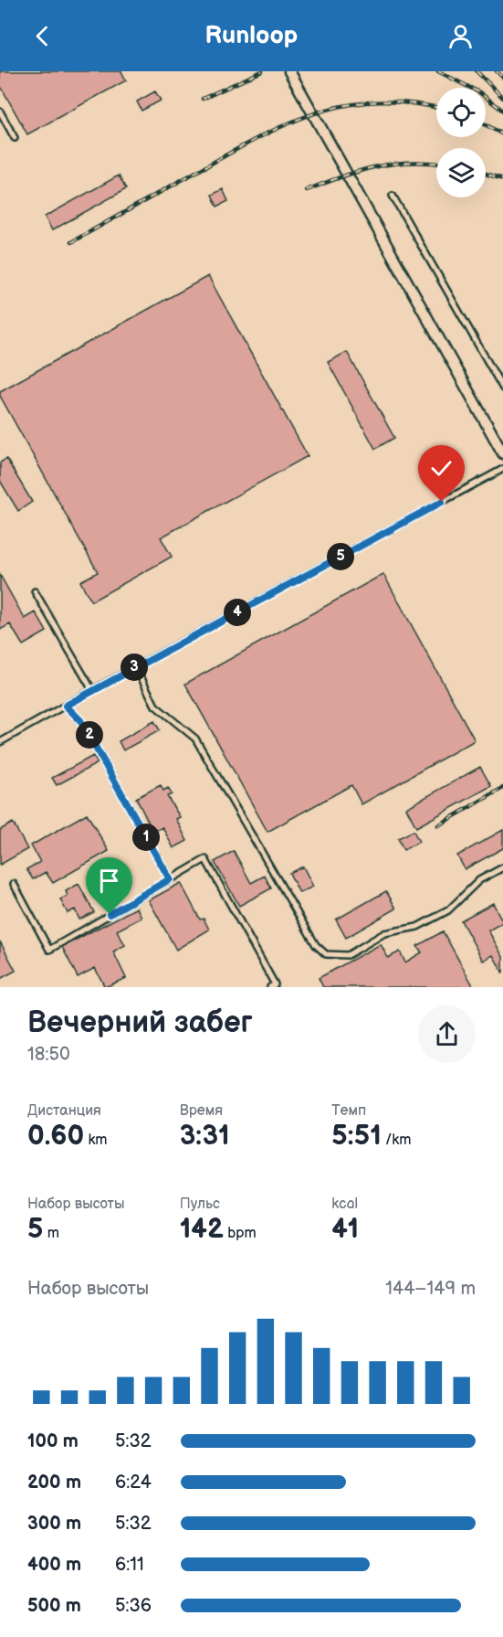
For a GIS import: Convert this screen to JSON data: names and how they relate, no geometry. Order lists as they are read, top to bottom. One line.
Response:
{"page":{"header":"Runloop","pins":["5","4","3","2","1"],"heading":["Вечерний забег","18:50"],"stats":[["Дистанция","0.60 km"],["Время","3:31"],["Темп","5:51 /km"],["Набор высоты","5 m"],["Пульс","142 bpm"],["kcal","41"]],"chart":["Набор высоты","144–149 m"],"list":[{"name":"100 m","note":"5:32"},{"name":"200 m","note":"6:24"},{"name":"300 m","note":"5:32"},{"name":"400 m","note":"6:11"},{"name":"500 m","note":"5:36"}]}}
